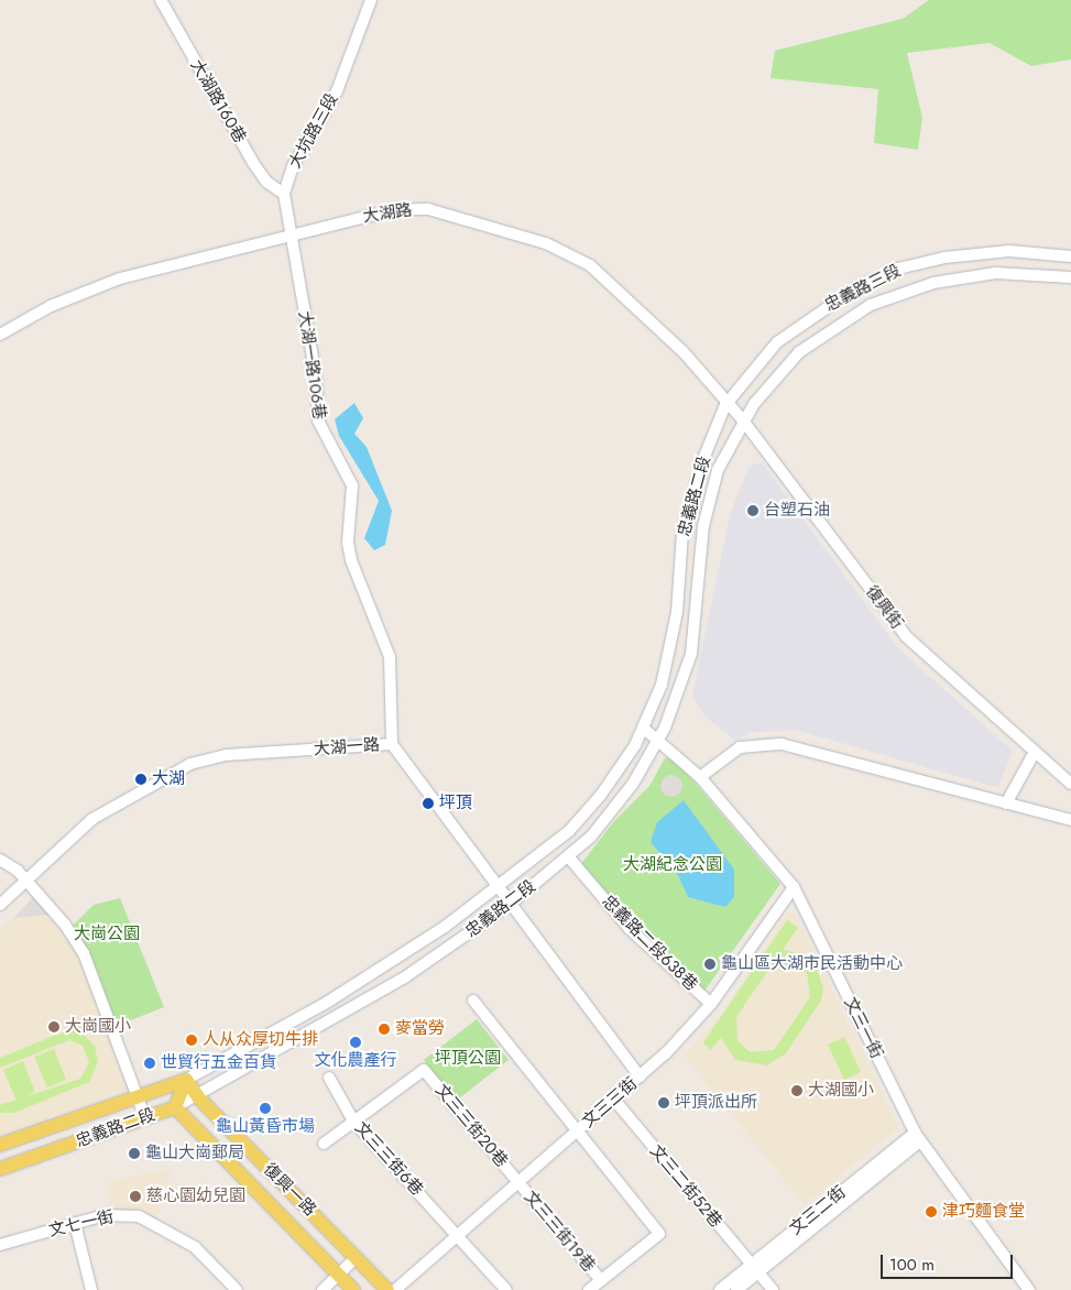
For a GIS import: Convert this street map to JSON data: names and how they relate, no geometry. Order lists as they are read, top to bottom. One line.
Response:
{"streets":{"main road":["忠義路二段","復興一路"],"street":["大湖路160巷","大坑路三段","大湖路","忠義路三段","大湖一路106巷","復興街","大湖一路","忠義路二段638巷","文三一街","文三三街","文三三街20巷","文三三街6巷","文三二街52巷","文三二街","文七一街","文三三街19巷"]},"crossings":[["大湖路160巷","大坑路三段"],["大坑路三段","大湖路"],["大坑路三段","大湖一路106巷"],["大湖路","忠義路三段"],["大湖路","大湖一路106巷"],["大湖路","忠義路二段"],["大湖路","復興街"],["忠義路三段","忠義路二段"],["忠義路三段","復興街"],["大湖一路106巷","大湖一路"],["忠義路二段","復興街"],["忠義路二段","大湖一路"],["忠義路二段","忠義路二段638巷"],["忠義路二段","文三一街"],["忠義路二段","復興一路"],["大湖一路","文三三街"],["忠義路二段638巷","文三三街"],["文三一街","文三三街"],["文三一街","文三二街"],["文三三街","文三三街20巷"],["文三三街","文三三街6巷"],["文三三街","文三二街52巷"],["文三三街","文三三街19巷"],["文三三街20巷","文三三街6巷"],["文三三街20巷","文三三街19巷"],["文三二街52巷","文三二街"]],"parks":["大湖紀念公園","大崗公園","坪頂公園"],"places":["台塑石油","大湖","坪頂","龜山區大湖市民活動中心","大崗國小","麥當勞","人从众厚切牛排","文化農產行","世貿行五金百貨","大湖國小","坪頂派出所","龜山黃昏市場","龜山大崗郵局","慈心園幼兒園","津巧麵食堂"],"scale_bar":"100 m"}
